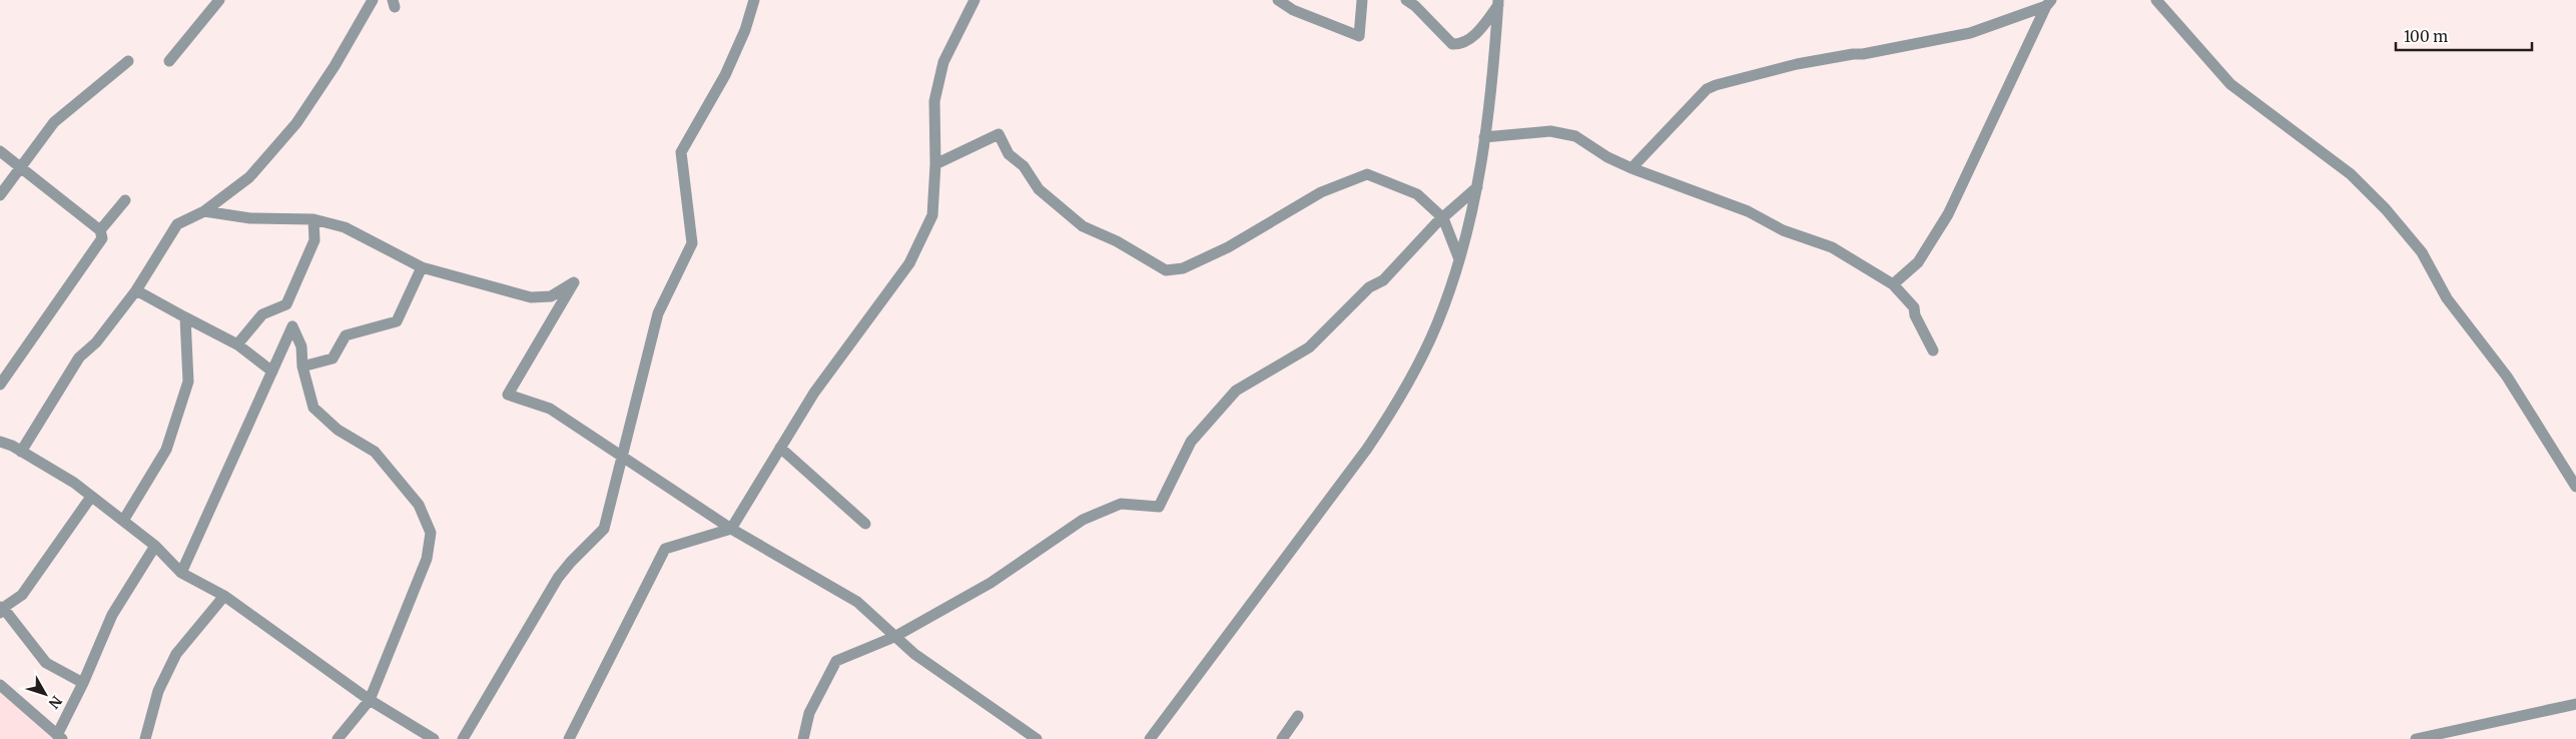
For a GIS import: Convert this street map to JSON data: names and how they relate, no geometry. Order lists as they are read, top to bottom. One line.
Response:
{"scale_bar":"100 m","north":"bottom right"}
